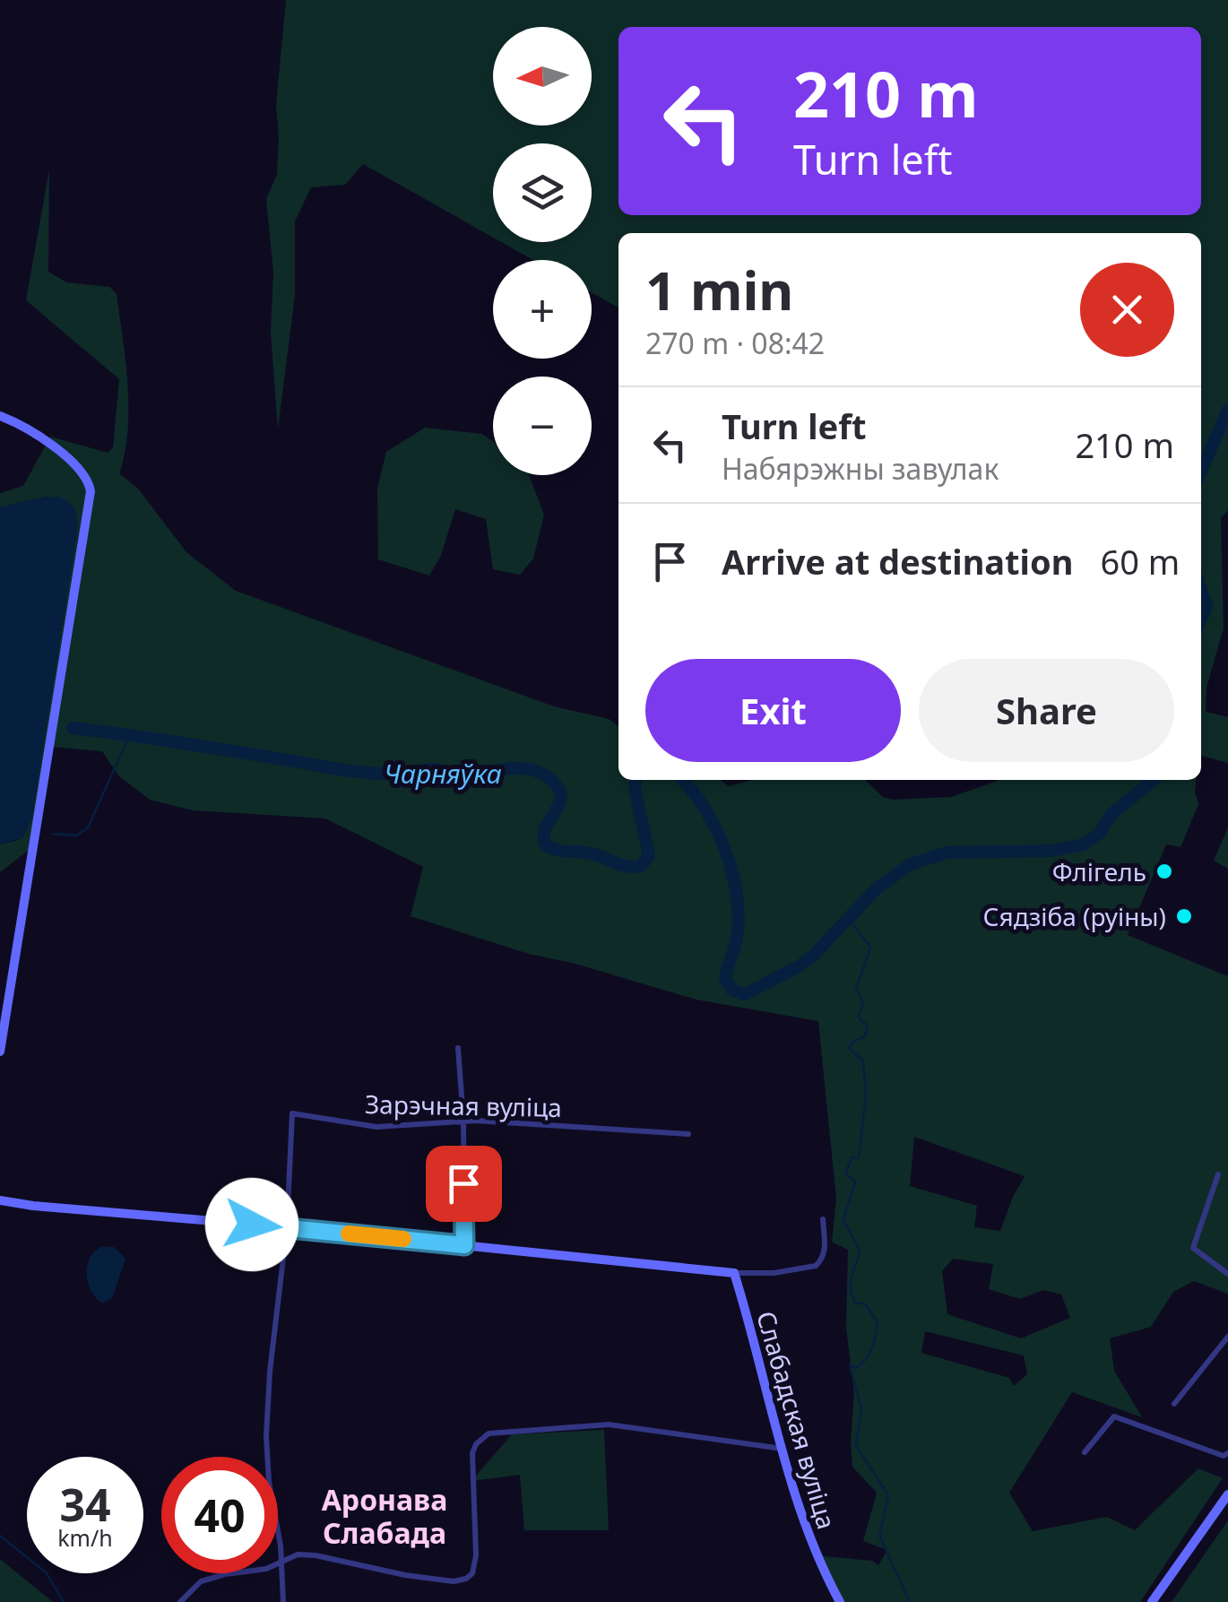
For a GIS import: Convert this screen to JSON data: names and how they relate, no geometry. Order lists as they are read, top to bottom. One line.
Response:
{"streets":{"street":["Зарэчная вуліца","Слабадская вуліца"]},"districts":["Аронава Слабада"],"water":["Чарняўка"],"places":["Флігель","Сядзіба (руіны)"],"north":"left","page":{"map_buttons":["+","−"],"turn":["210 m","Turn left"],"heading":["1 min","270 m · 08:42"],"list":[{"name":"Turn left","note":"Набярэжны завулак","value":"210 m"},{"name":"Arrive at destination","value":"60 m"}],"buttons":["Exit","Share"],"speed":"34 km/h","limit":"40"}}
